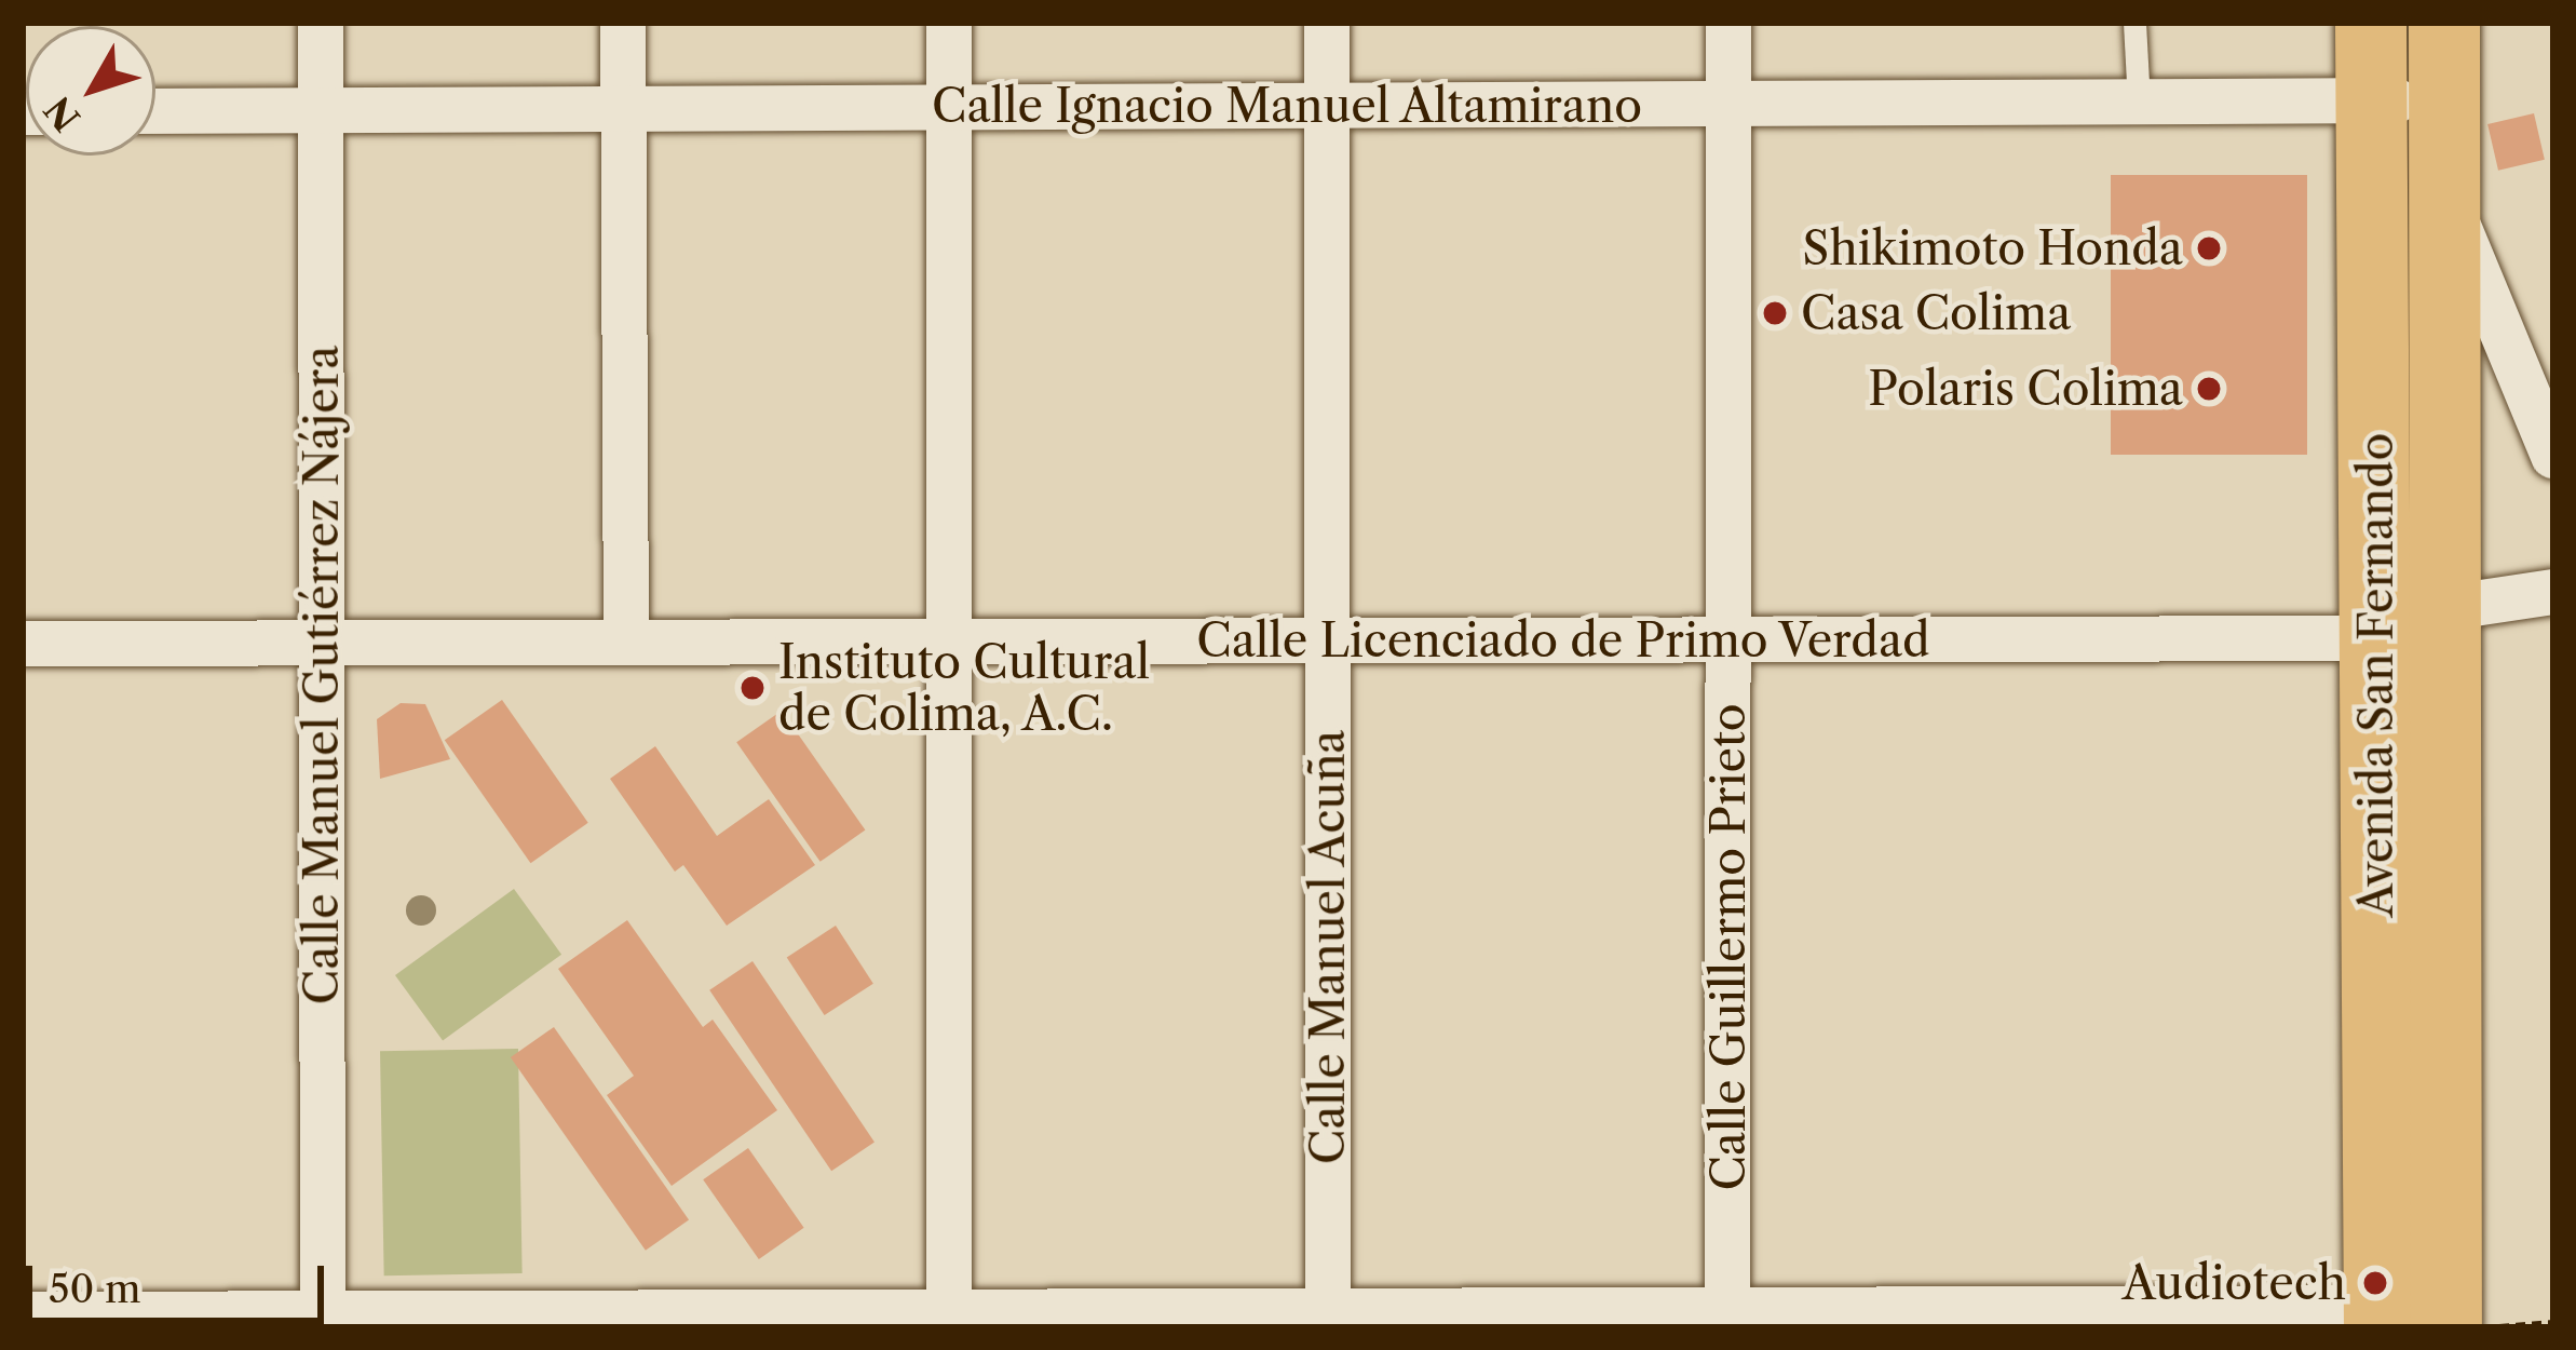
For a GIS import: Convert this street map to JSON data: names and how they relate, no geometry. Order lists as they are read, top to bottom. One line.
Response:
{"streets":{"main road":["Avenida San Fernando"],"street":["Calle Ignacio Manuel Altamirano","Calle Licenciado de Primo Verdad","Calle Manuel Gutiérrez Nájera","Calle Manuel Acuña","Calle Guillermo Prieto"]},"crossings":[["Calle Ignacio Manuel Altamirano","Calle Manuel Gutiérrez Nájera"],["Calle Ignacio Manuel Altamirano","Avenida San Fernando"],["Calle Ignacio Manuel Altamirano","Calle Manuel Acuña"],["Calle Ignacio Manuel Altamirano","Calle Guillermo Prieto"],["Calle Licenciado de Primo Verdad","Calle Manuel Gutiérrez Nájera"],["Calle Licenciado de Primo Verdad","Avenida San Fernando"],["Calle Licenciado de Primo Verdad","Calle Manuel Acuña"],["Calle Licenciado de Primo Verdad","Calle Guillermo Prieto"]],"places":["Shikimoto Honda","Casa Colima","Polaris Colima","Instituto Cultural de Colima, A.C.","Audiotech"],"scale_bar":"50 m","north":"bottom left"}
